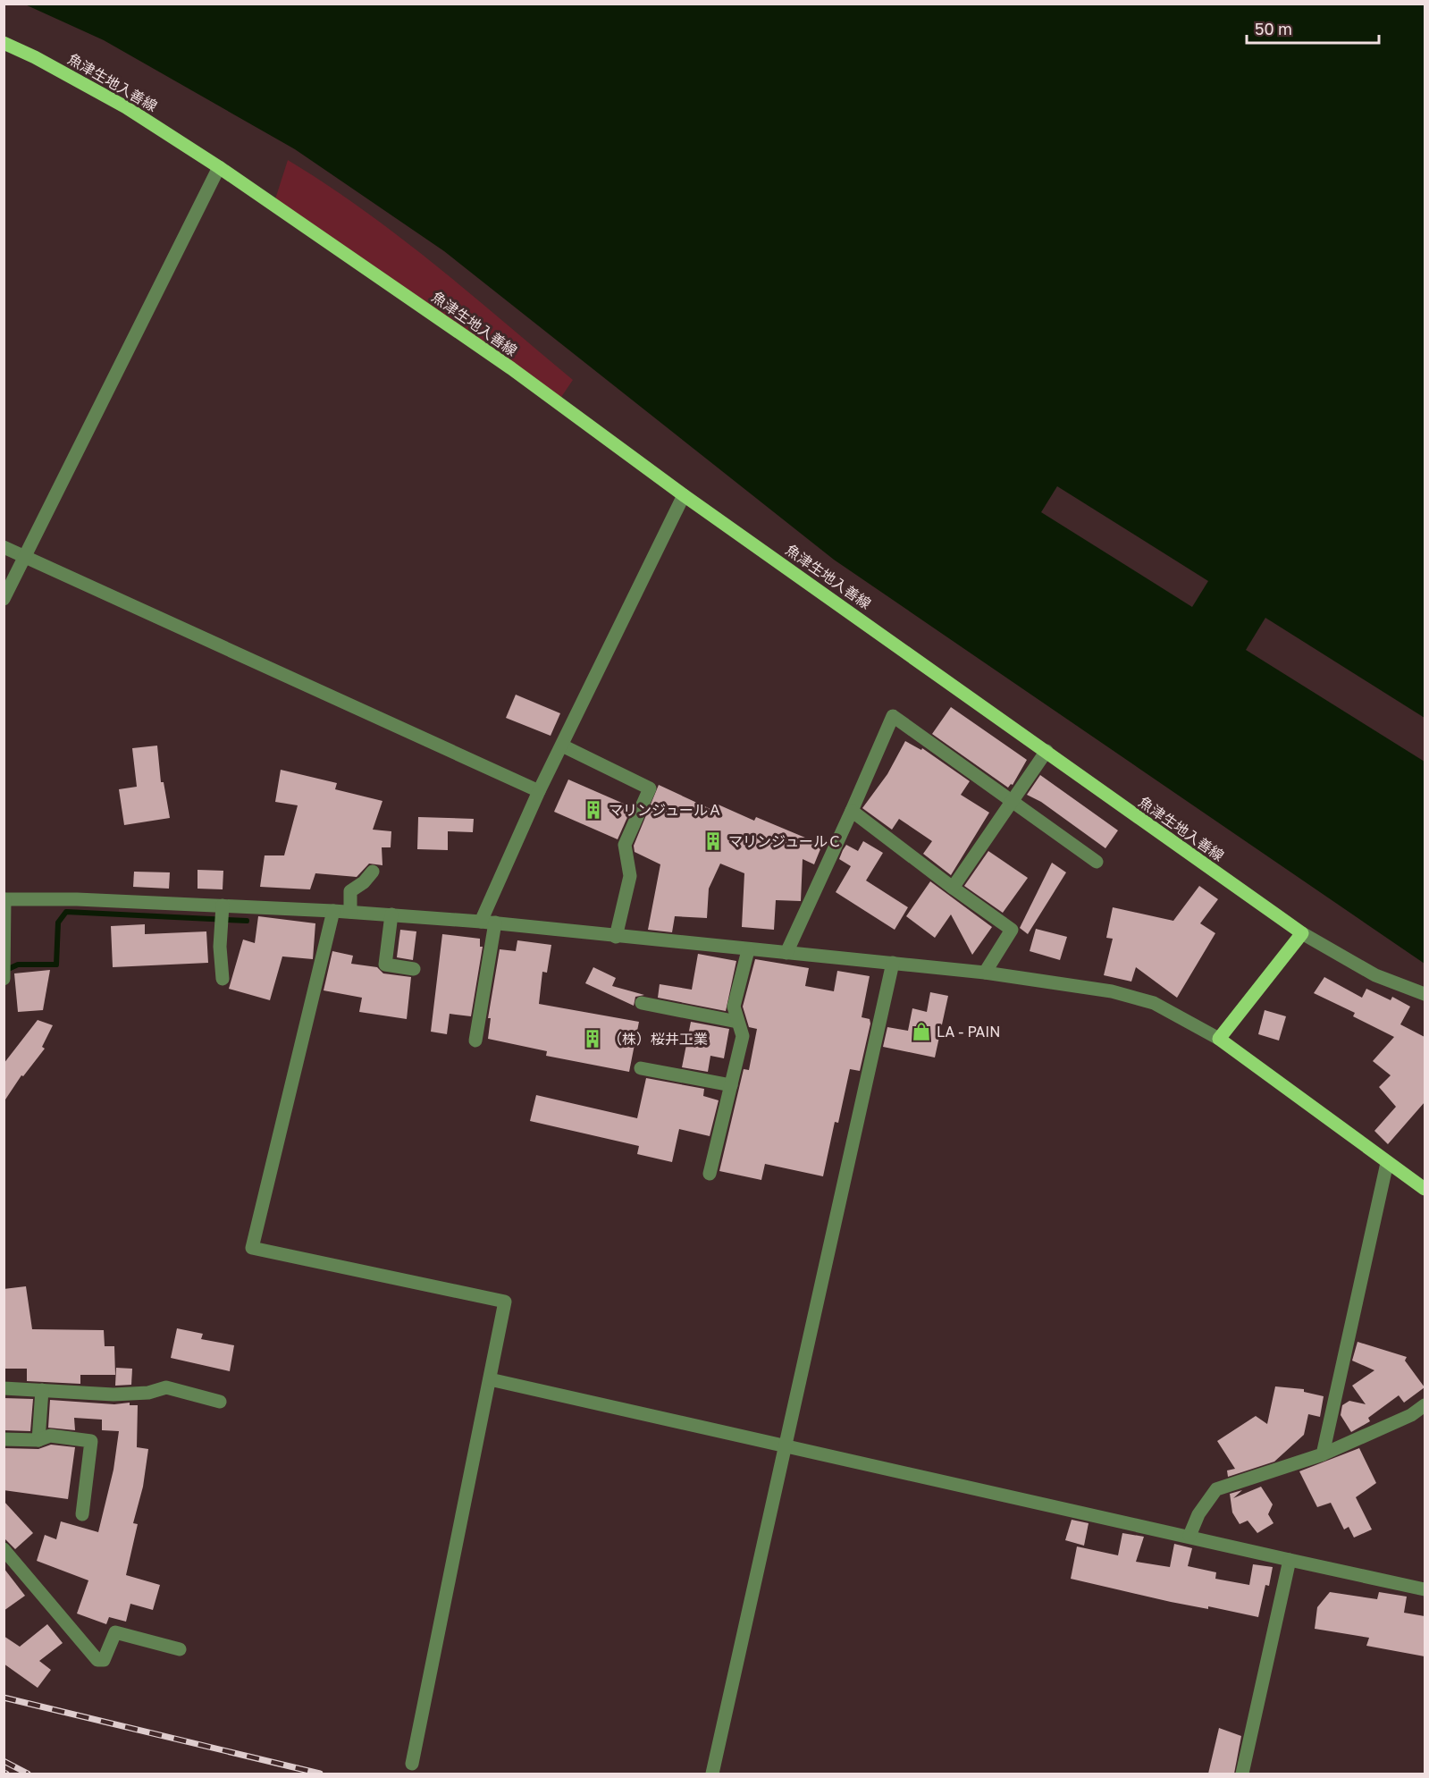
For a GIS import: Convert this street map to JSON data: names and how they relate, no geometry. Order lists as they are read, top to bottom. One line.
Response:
{"streets":{"main road":["魚津生地入善線"]},"places":{"building":["マリンジュールＡ","マリンジュールＣ","（株）桜井工業"],"shop":["LA - PAIN"]},"scale_bar":"50 m"}
